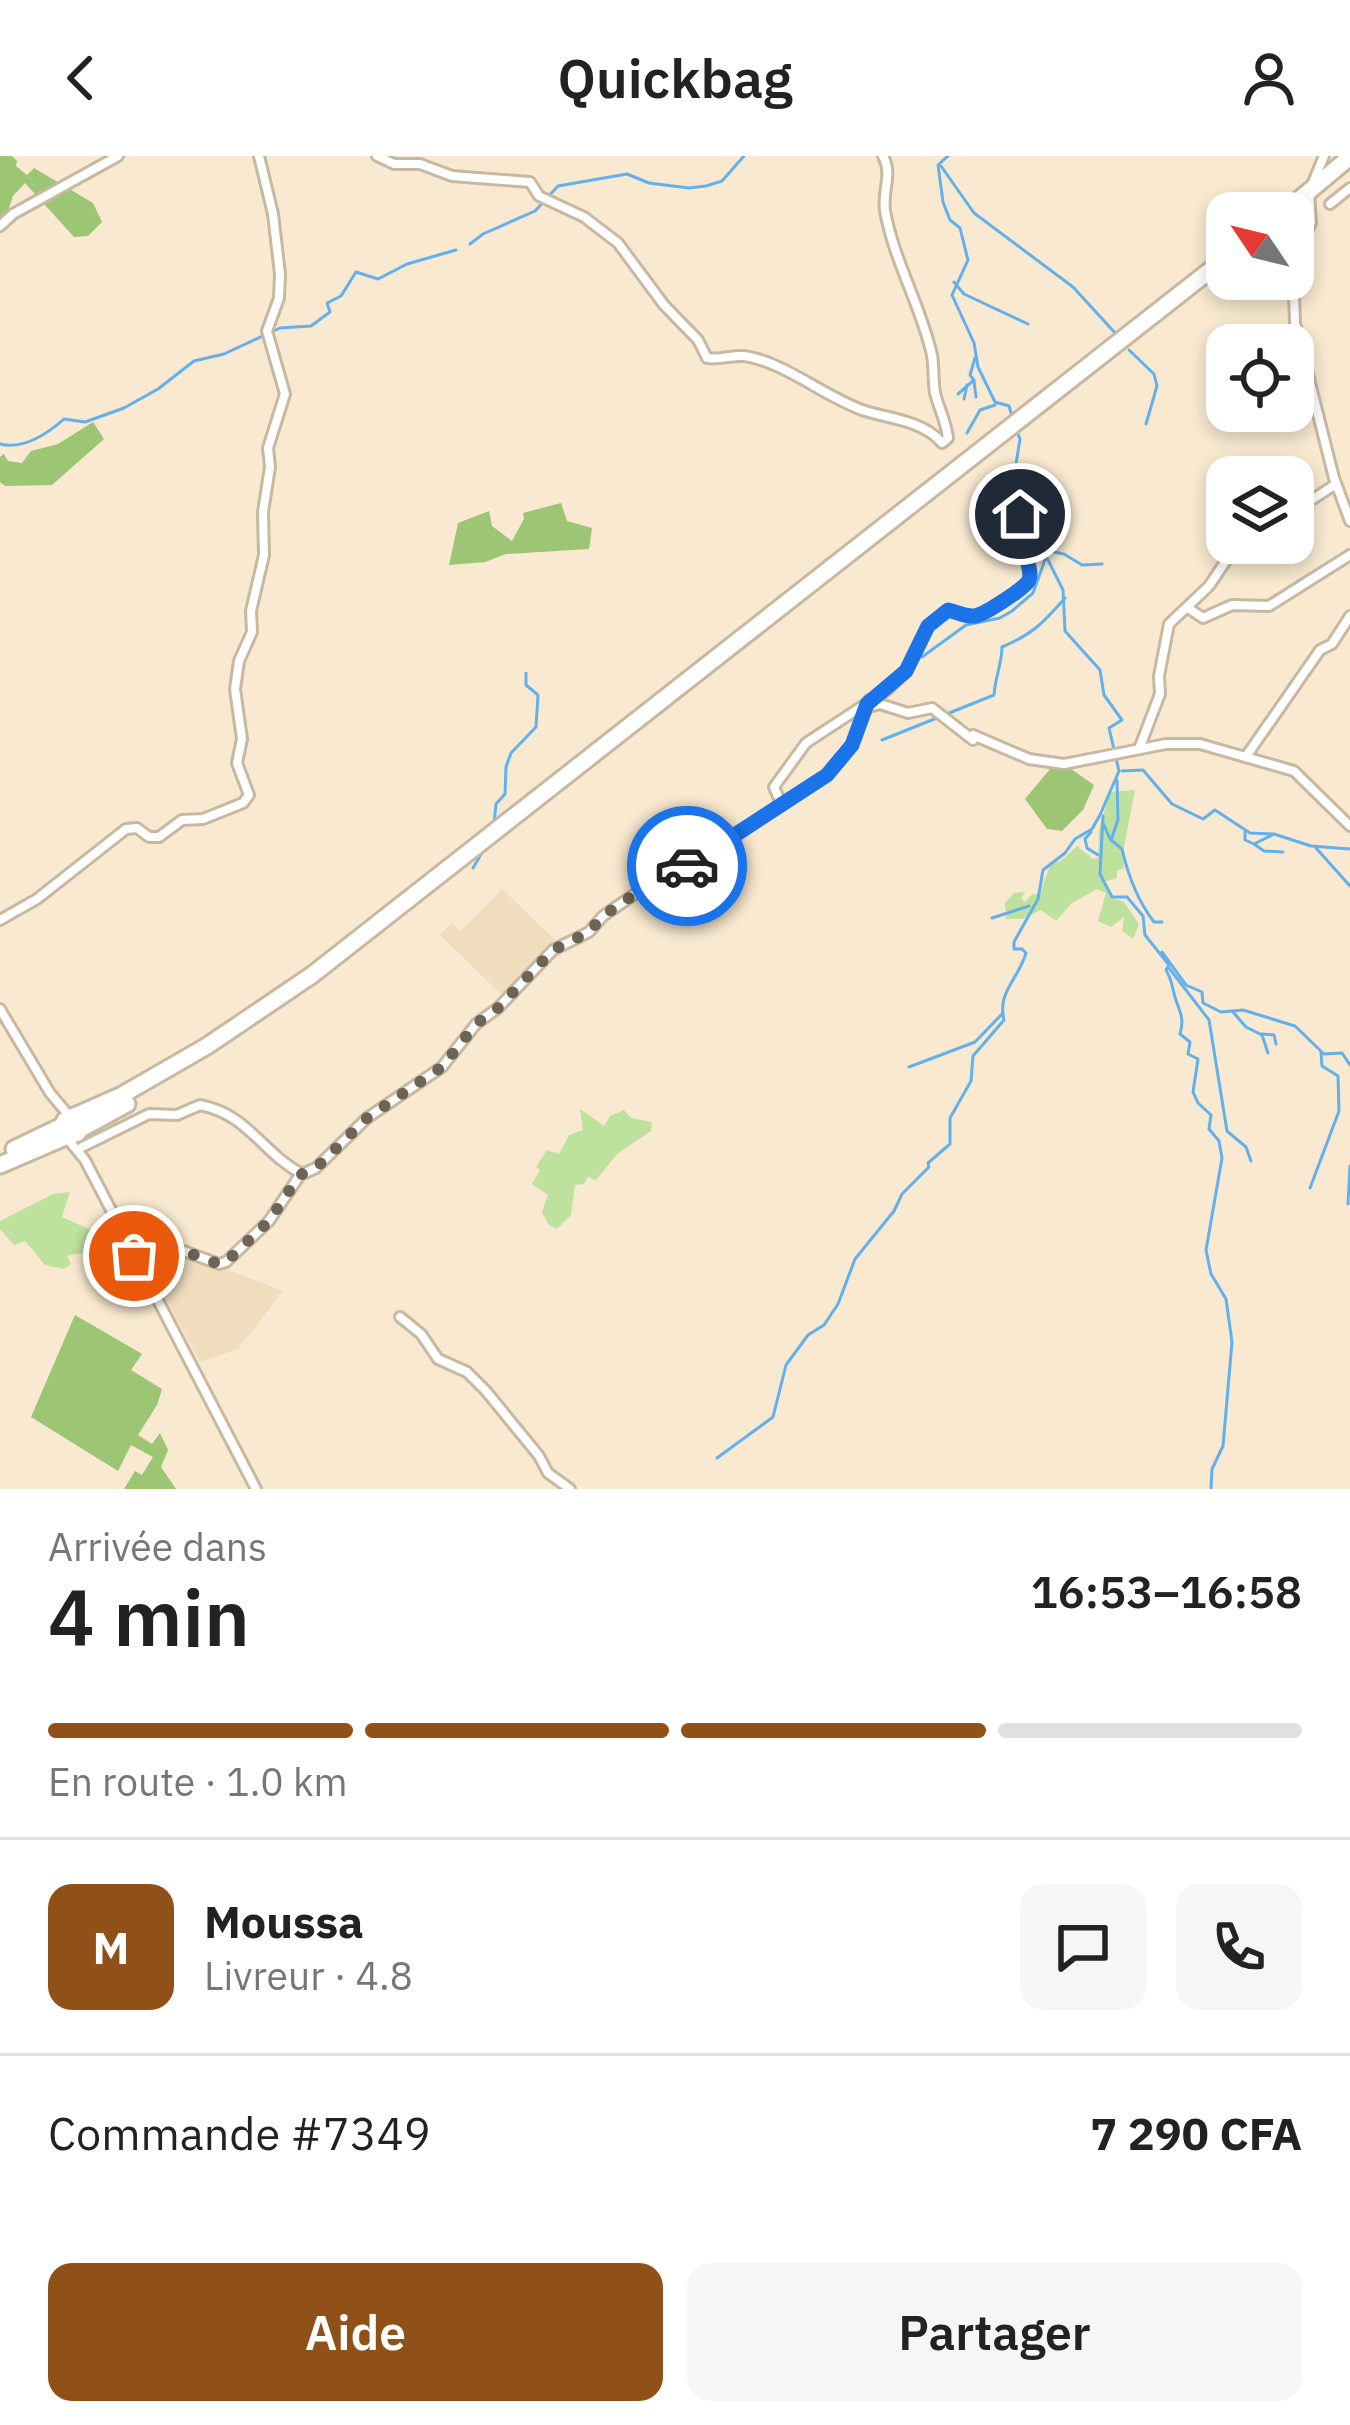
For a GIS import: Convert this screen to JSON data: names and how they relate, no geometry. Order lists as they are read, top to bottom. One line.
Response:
{"north":"top left","page":{"header":"Quickbag","heading":["4 min","Arrivée dans","16:53–16:58"],"panel":["Moussa","Livreur · 4.8","Commande #7349","7 290 CFA"],"bar":"En route · 1.0 km","round":"M","buttons":["Aide","Partager"]}}
